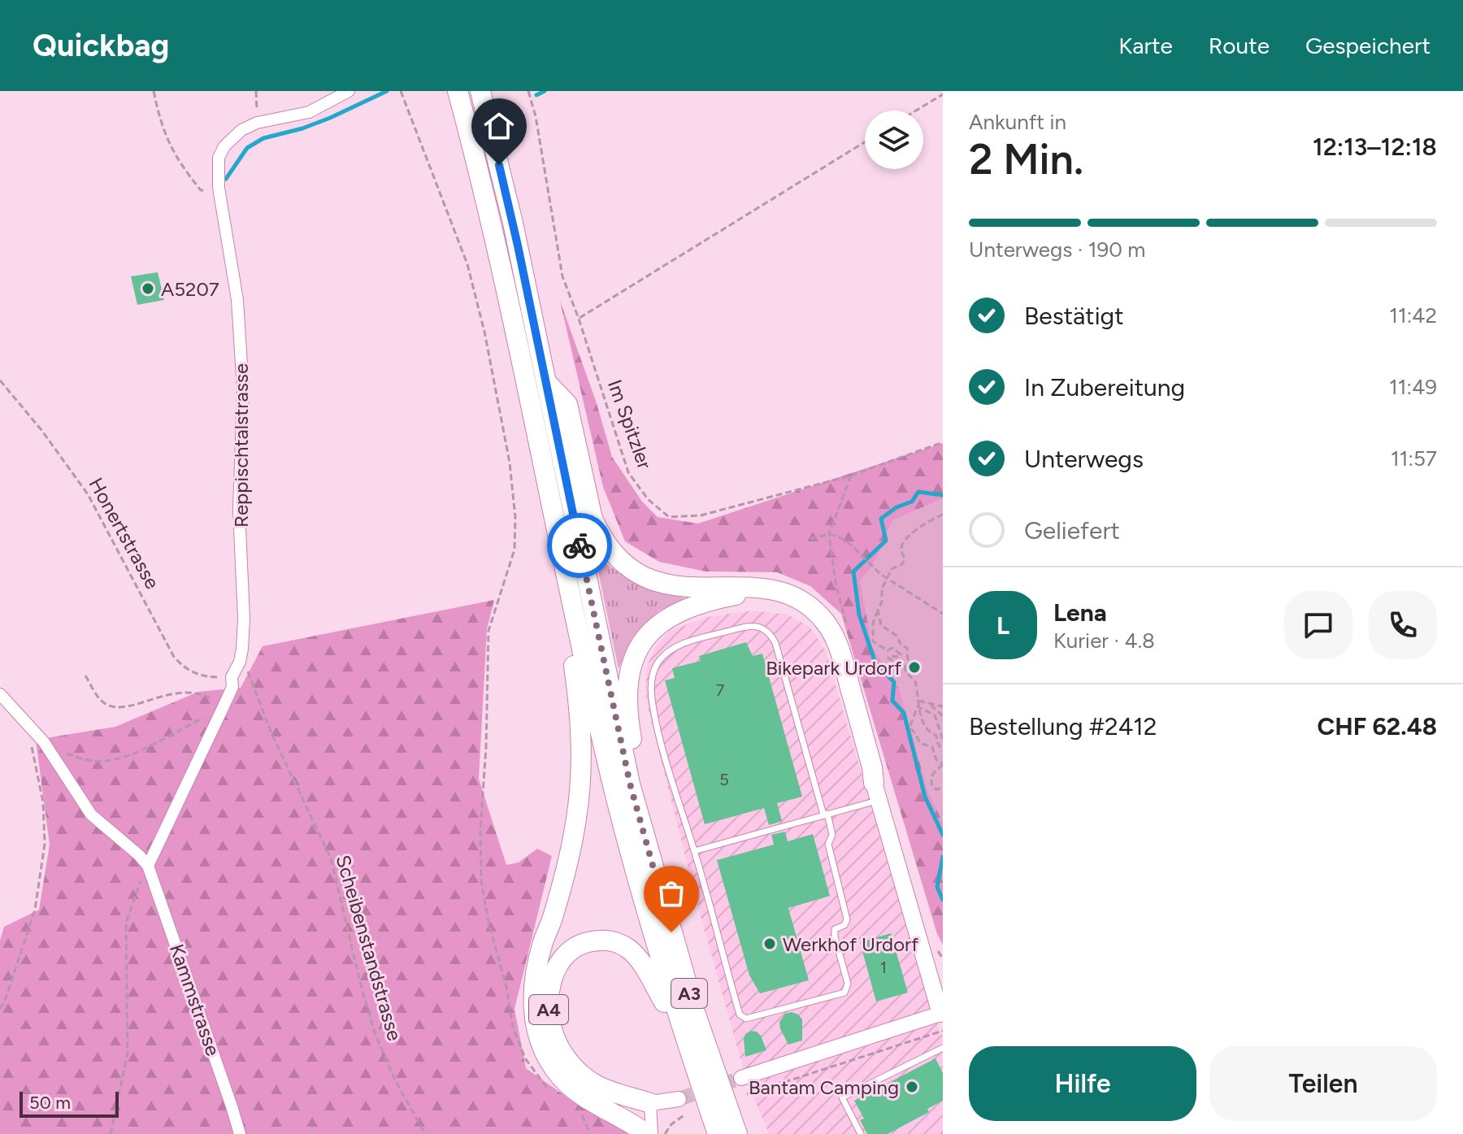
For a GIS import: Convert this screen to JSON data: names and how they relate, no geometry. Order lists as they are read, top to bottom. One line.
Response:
{"streets":{"highway":["A3","A4"],"street":["Reppischtalstrasse","Kammstrasse"],"path":["Im Spitzler","Honertstrasse","Scheibenstandstrasse"]},"crossings":[["Reppischtalstrasse","Honertstrasse"],["Reppischtalstrasse","Scheibenstandstrasse"],["Reppischtalstrasse","Kammstrasse"],["A3","A4"]],"places":["A5207","Bikepark Urdorf","Werkhof Urdorf","Bantam Camping"],"house_numbers":["7","5","1"],"scale_bar":"50 m","page":{"header":"Quickbag","nav":["Karte","Route","Gespeichert"],"heading":["2 Min.","Ankunft in","12:13–12:18"],"panel":["Lena","Kurier · 4.8","Bestellung #2412","CHF 62.48"],"bar":"Unterwegs · 190 m","list":[["Bestätigt","11:42"],["In Zubereitung","11:49"],["Unterwegs","11:57"],"Geliefert"],"round":"L","buttons":["Hilfe","Teilen"],"scale":"50 m"}}
